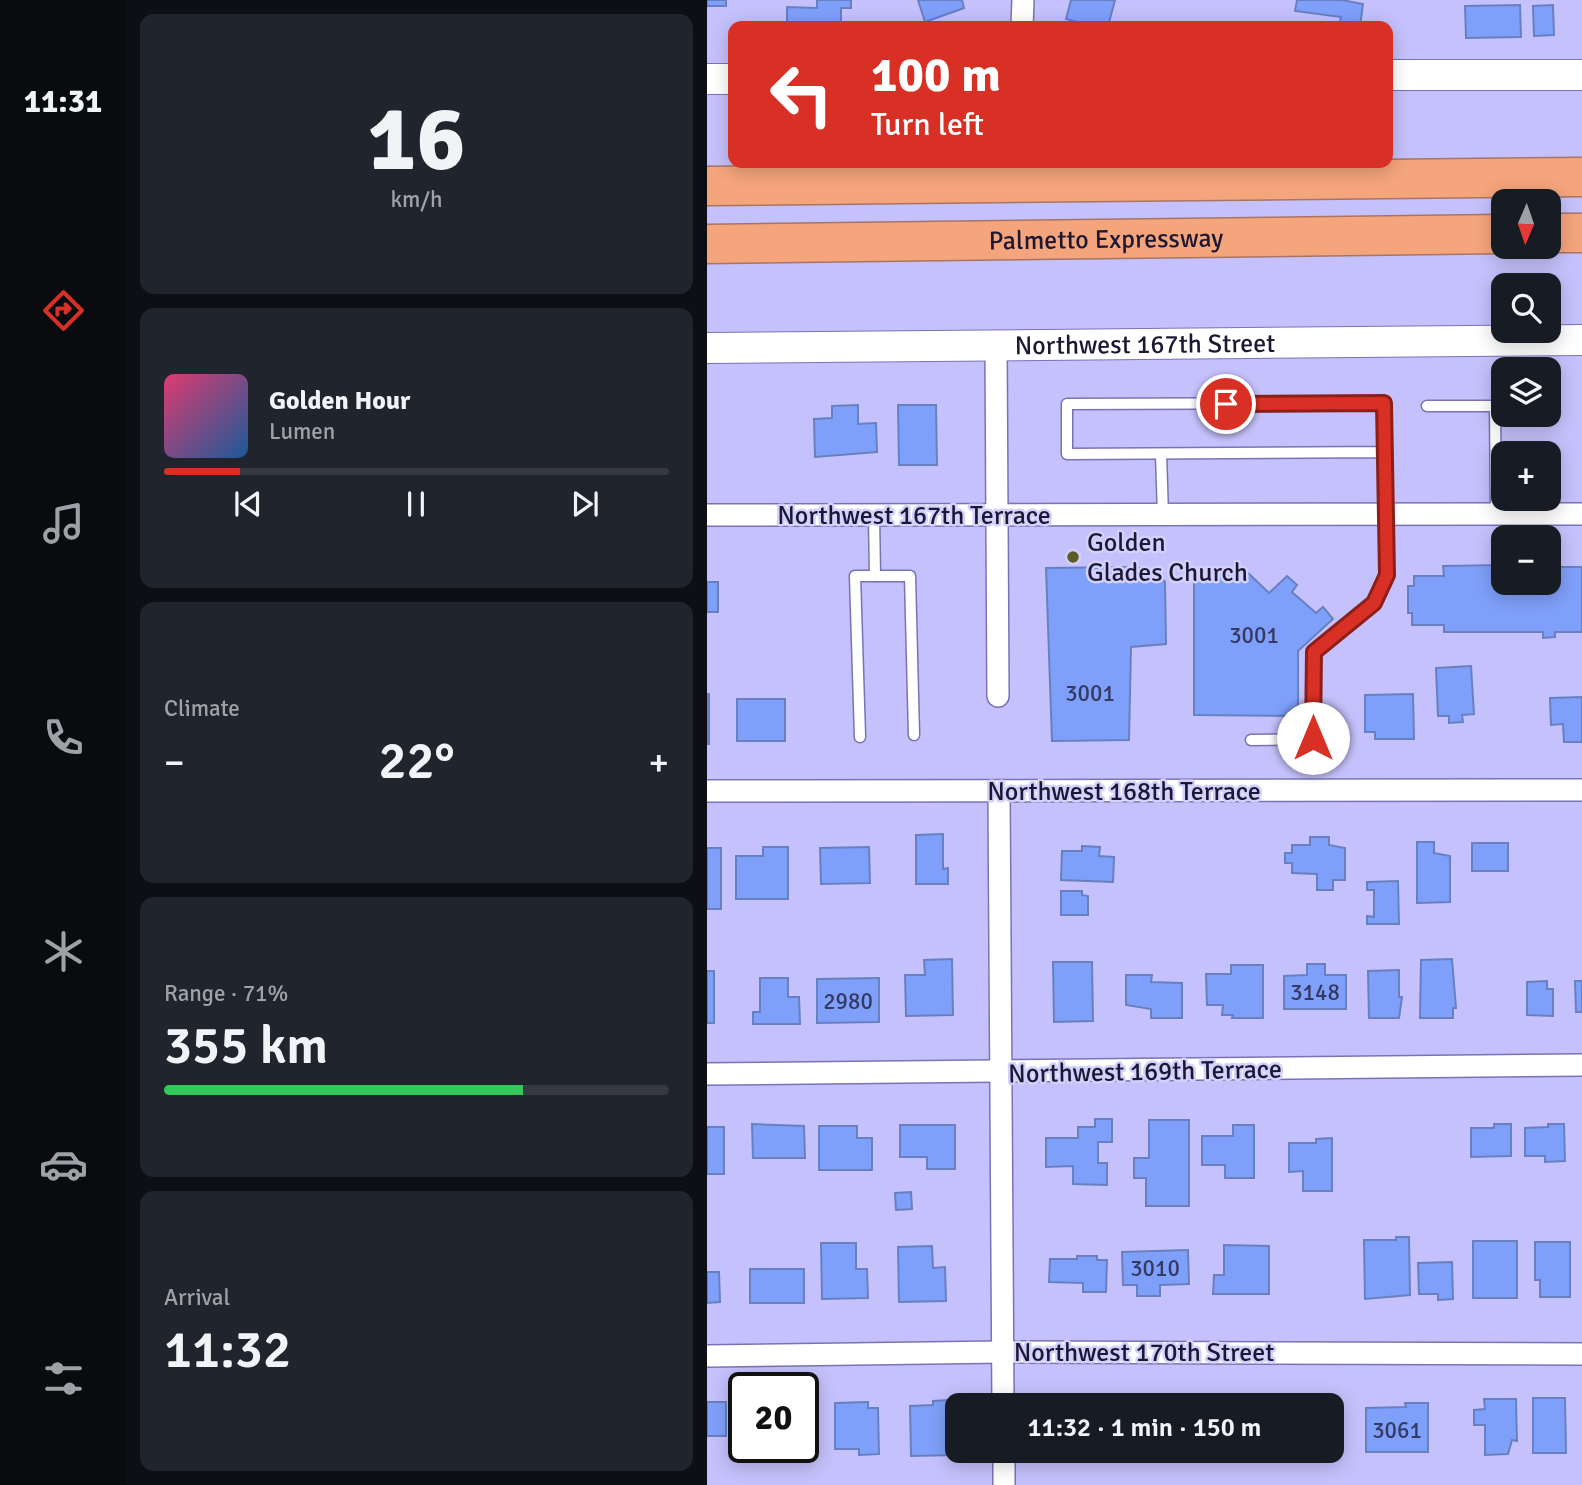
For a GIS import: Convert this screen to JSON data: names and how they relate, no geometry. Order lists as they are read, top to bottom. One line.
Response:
{"streets":{"highway":["Palmetto Expressway"],"street":["Northwest 167th Street","Northwest 167th Terrace","Northwest 168th Terrace","Northwest 169th Terrace","Northwest 170th Street"]},"places":["Golden Glades Church"],"house_numbers":["3001","3001","3148","2980","3010","3061"],"north":"bottom","page":{"tabs":"11:31","tile":[["16","km/h"],"Climate",["Range · 71%","355 km"],["Arrival","11:32"]],"turn":["100 m","Turn left"],"map_buttons":["+","−"],"song":["Golden Hour","Lumen"],"heat":["−","22°","+"],"limit":"20","trip":"11:32 · 1 min · 150 m"}}
